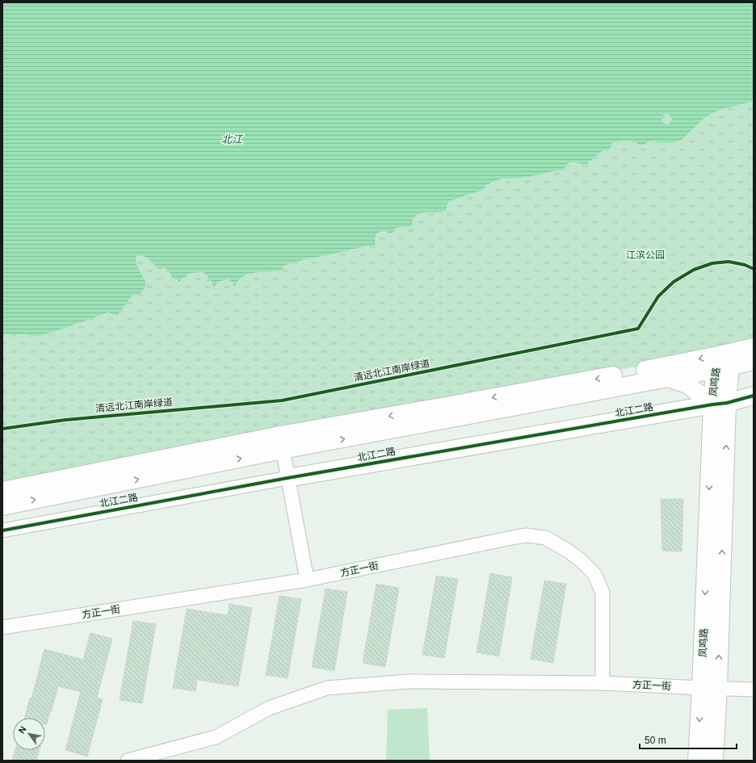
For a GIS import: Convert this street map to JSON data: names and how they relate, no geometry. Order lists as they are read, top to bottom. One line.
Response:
{"streets":{"main road":["凤鸣路","北江二路"],"street":["方正一街"],"cycle path":["清远北江南岸绿道"]},"crossings":[["凤鸣路","北江二路"],["凤鸣路","方正一街"]],"water":["北江"],"parks":["江滨公园"],"scale_bar":"50 m","north":"top left"}
